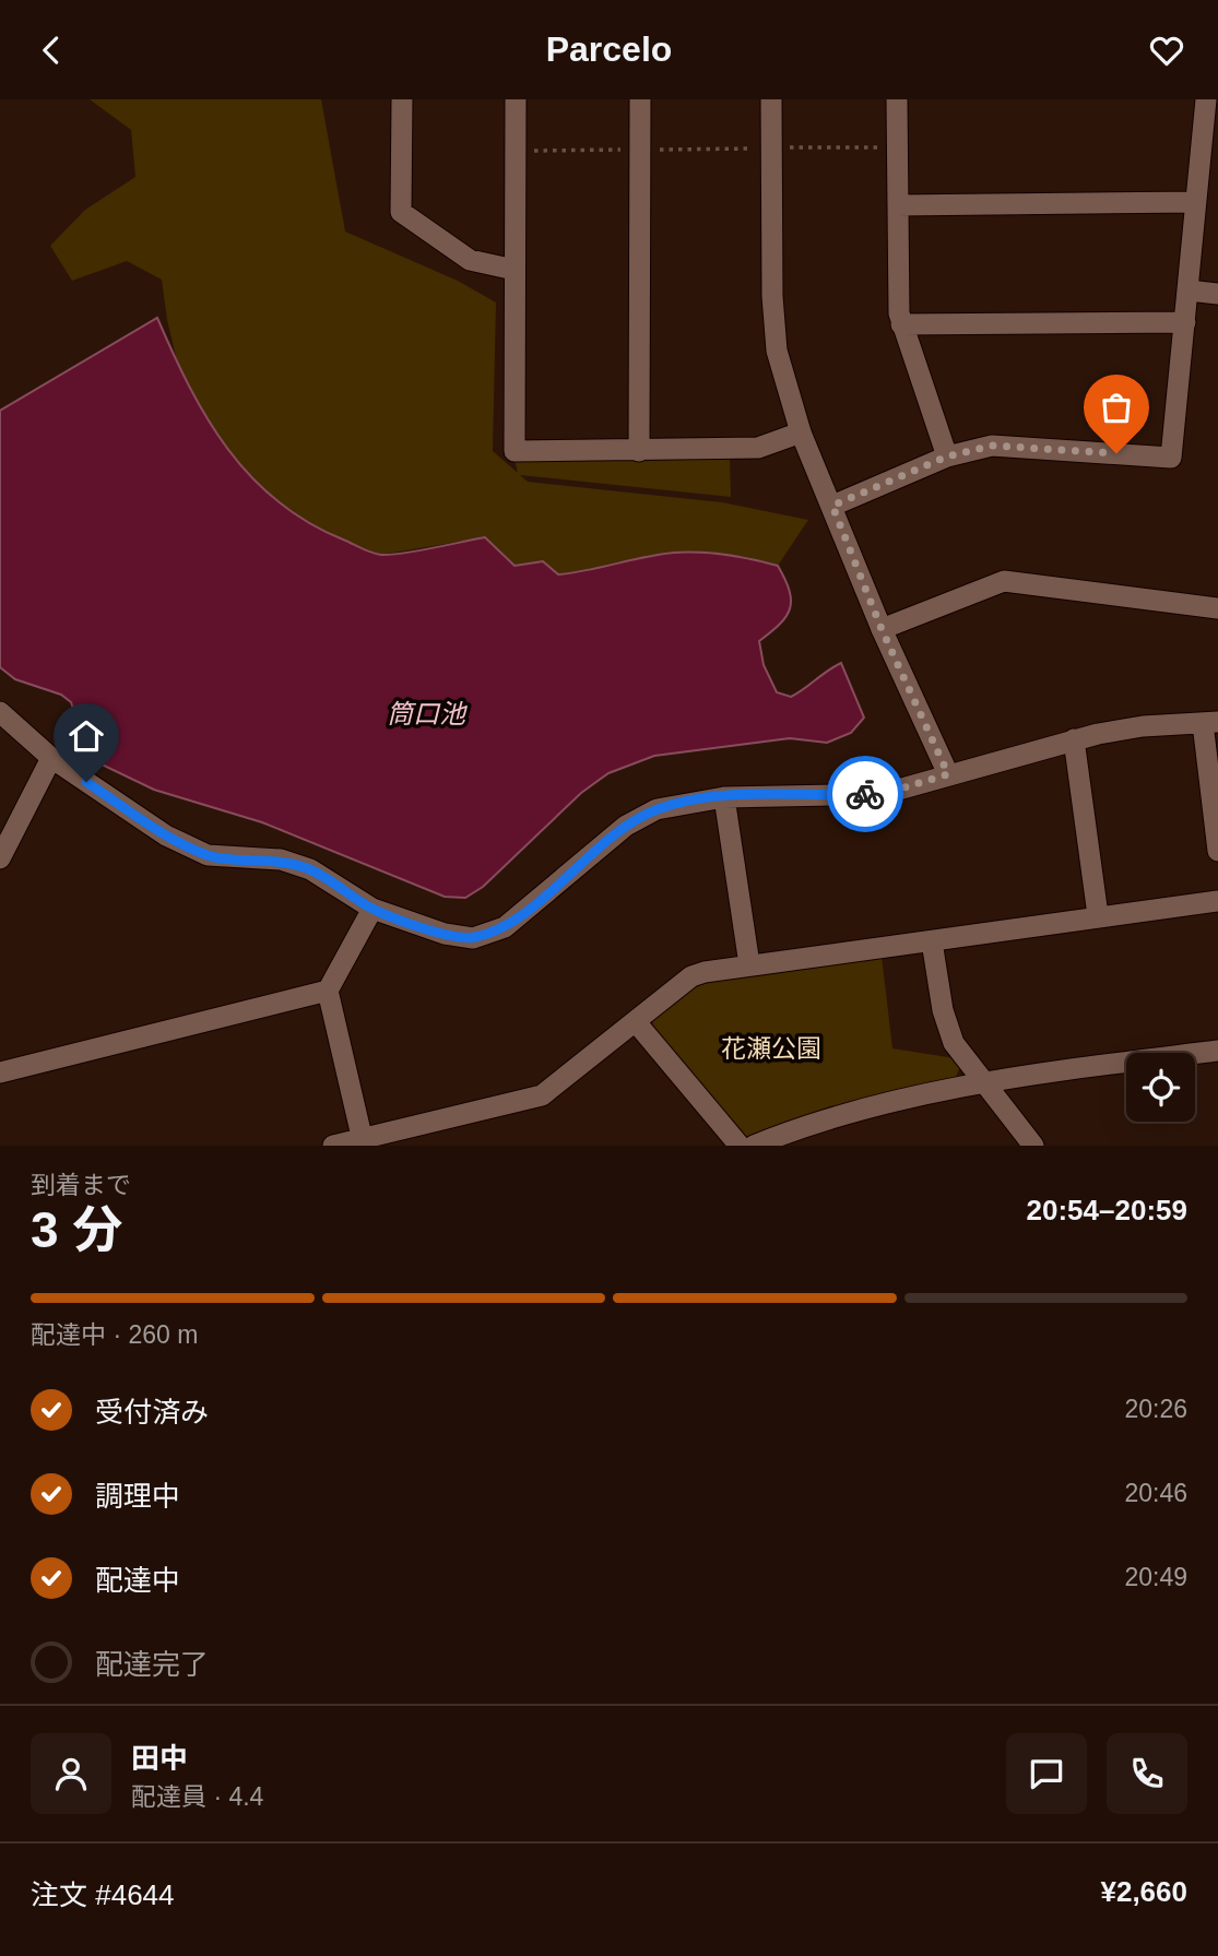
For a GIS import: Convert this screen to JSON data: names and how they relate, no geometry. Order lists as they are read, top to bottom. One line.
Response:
{"water":["筒口池"],"parks":["花瀬公園"],"page":{"header":"Parcelo","heading":["3 分","到着まで","20:54–20:59"],"panel":["田中","配達員 · 4.4","注文 #4644","¥2,660"],"bar":"配達中 · 260 m","list":[["受付済み","20:26"],["調理中","20:46"],["配達中","20:49"],"配達完了"]}}
